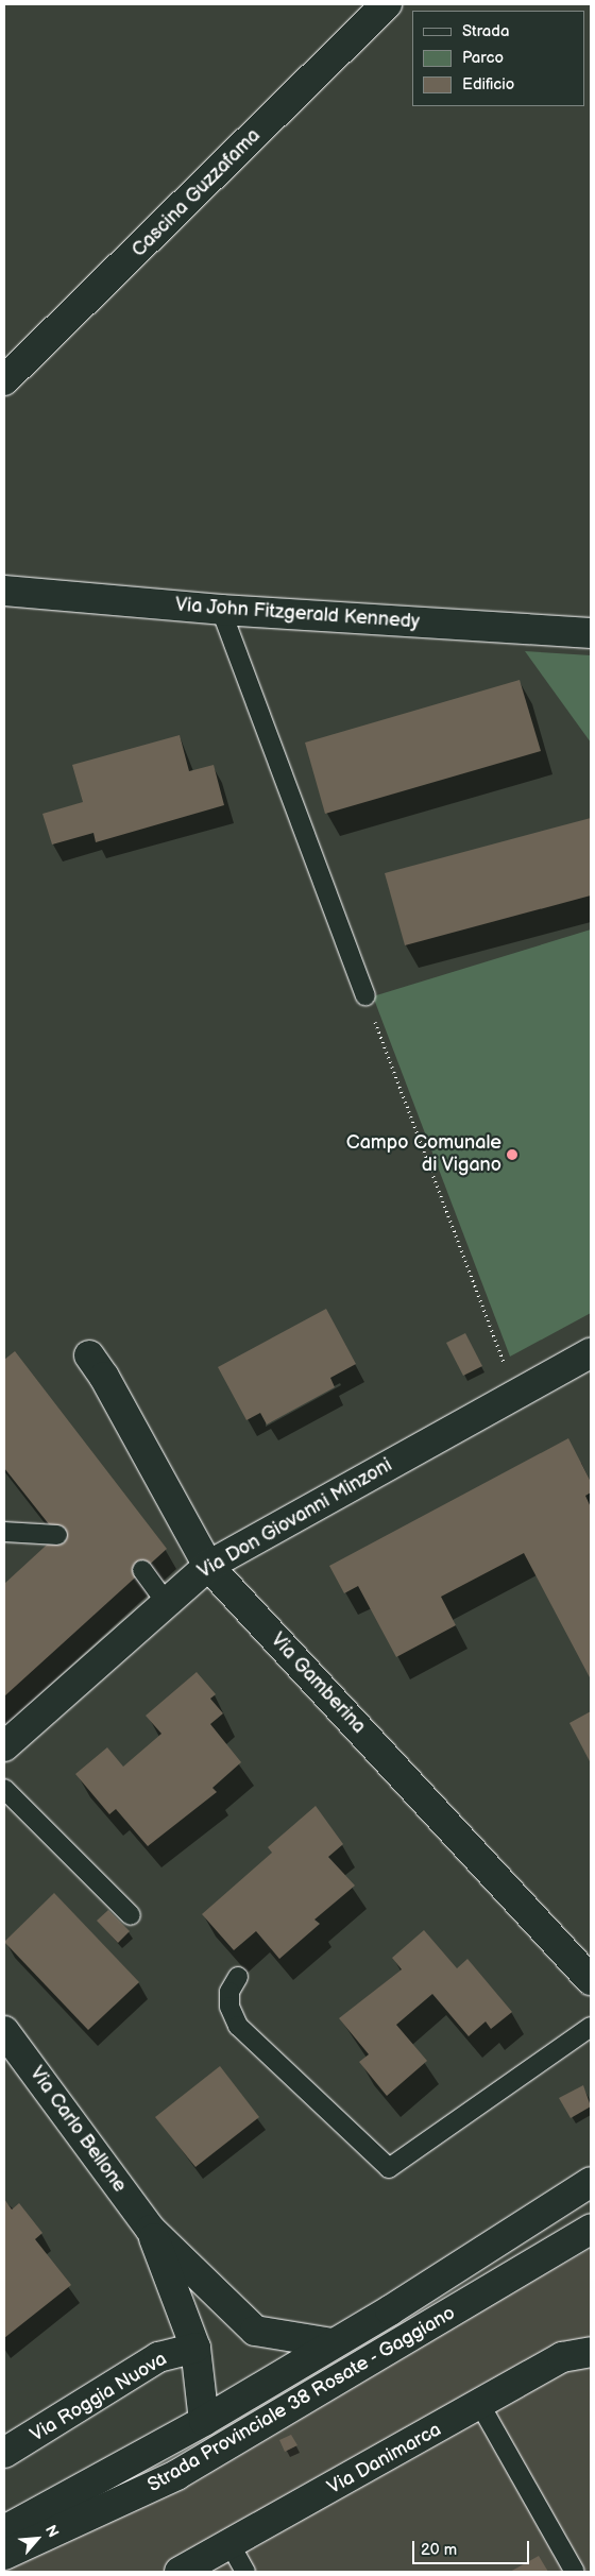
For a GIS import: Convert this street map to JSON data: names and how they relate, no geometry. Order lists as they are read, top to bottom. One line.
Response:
{"streets":{"street":["Cascina Guzzafama","Via John Fitzgerald Kennedy","Via Don Giovanni Minzoni","Via Gamberina","Via Carlo Bellone","Via Roggia Nuova","Strada Provinciale 38 Rosate - Gaggiano","Via Danimarca"]},"crossings":[["Via Don Giovanni Minzoni","Via Gamberina"],["Via Carlo Bellone","Via Roggia Nuova"]],"places":["Campo Comunale di Vigano"],"legend":["Strada","Parco","Edificio"],"scale_bar":"20 m","north":"top right"}
